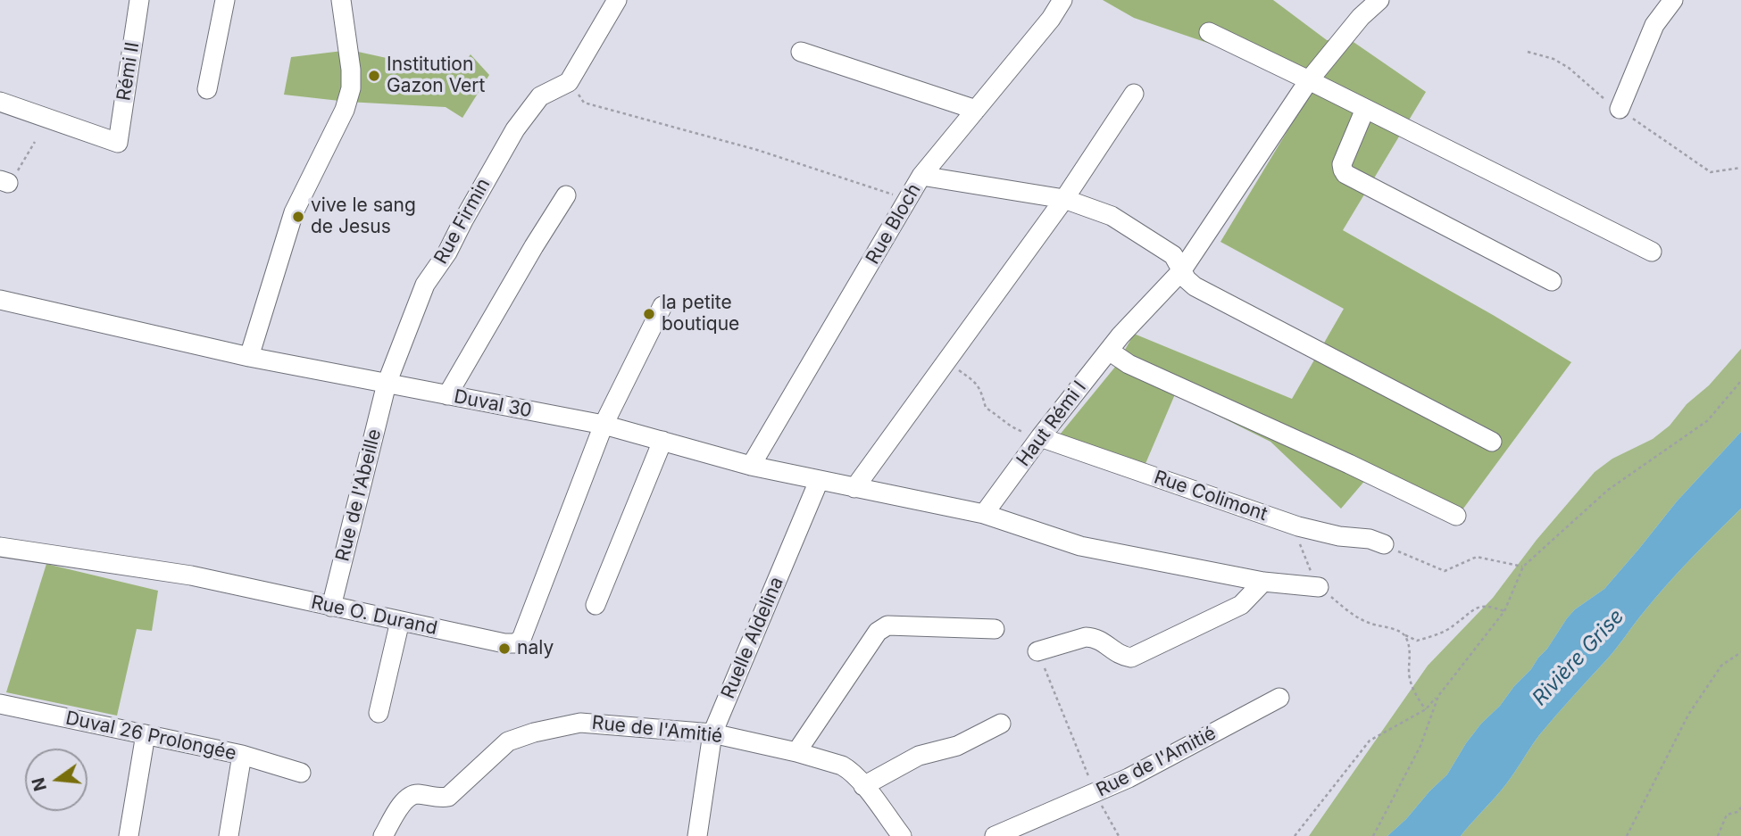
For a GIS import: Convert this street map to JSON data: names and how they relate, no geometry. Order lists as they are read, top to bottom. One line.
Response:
{"streets":{"street":["Rémi II","Rue Firmin","Rue Bloch","Duval 30","Haut Rémi I","Rue de l'Abeille","Rue Colimont","Rue O. Durand","Ruelle Aldelina","Rue de l'Amitié","Duval 26 Prolongée"]},"crossings":[["Rue Firmin","Duval 30"],["Rue Firmin","Rue de l'Abeille"],["Rue Bloch","Duval 30"],["Duval 30","Haut Rémi I"],["Duval 30","Rue de l'Abeille"],["Duval 30","Rue O. Durand"],["Duval 30","Ruelle Aldelina"],["Haut Rémi I","Rue Colimont"],["Rue de l'Abeille","Rue O. Durand"],["Ruelle Aldelina","Rue de l'Amitié"]],"water":["Rivière Grise"],"places":["Institution Gazon Vert","vive le sang de Jesus","la petite boutique","naly"],"north":"left"}
